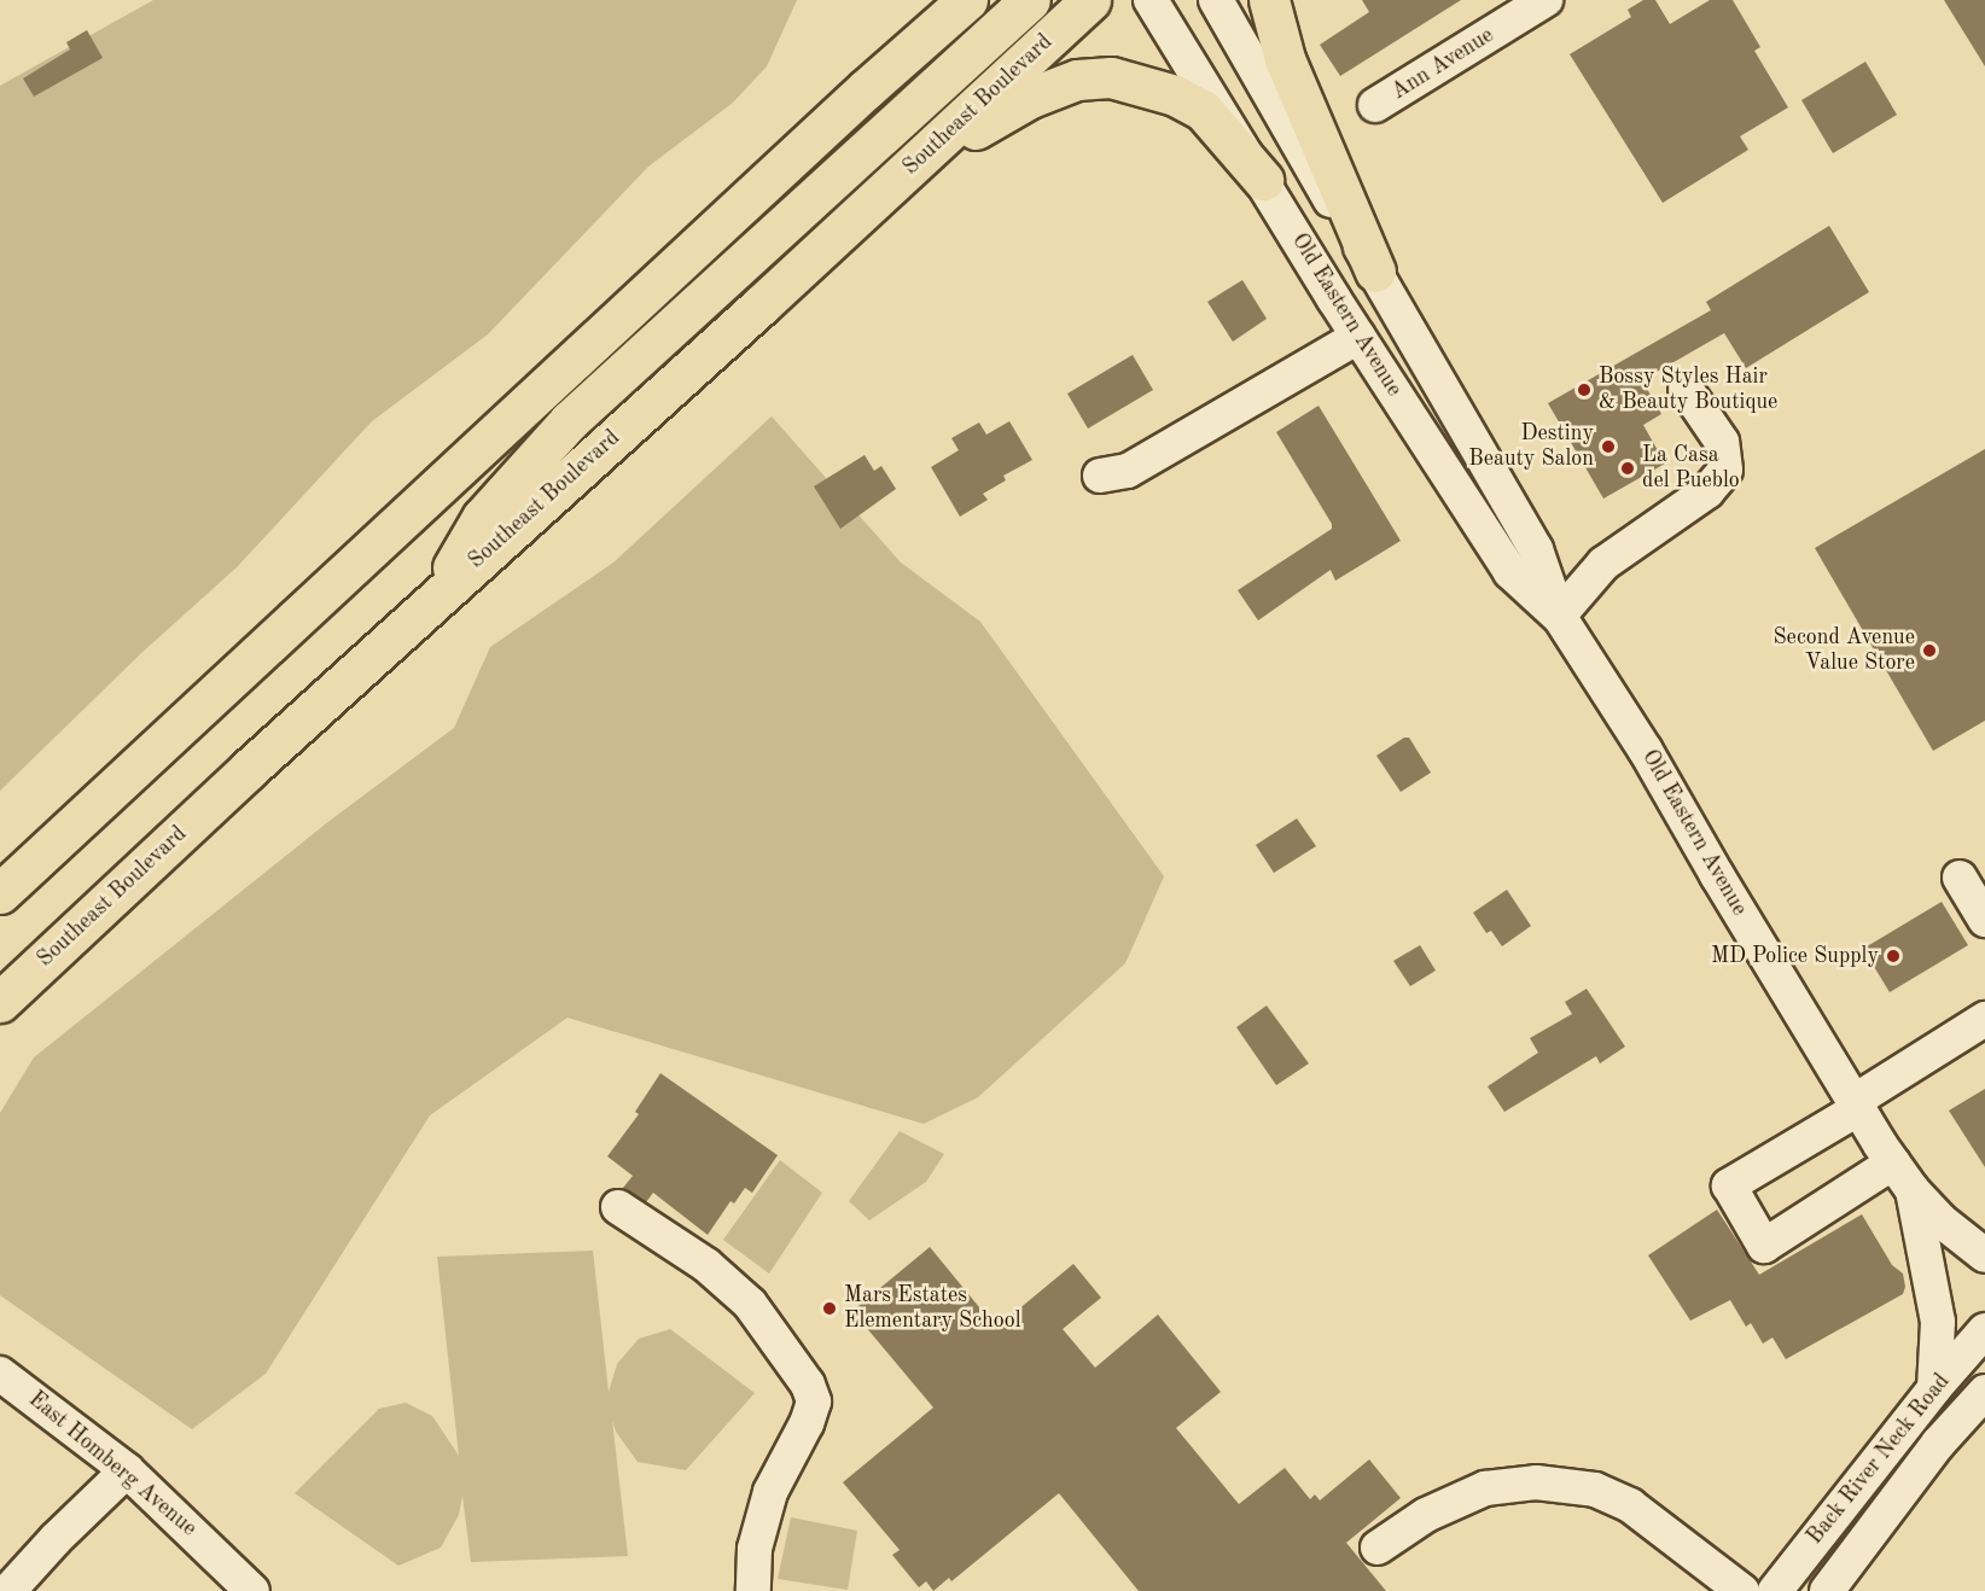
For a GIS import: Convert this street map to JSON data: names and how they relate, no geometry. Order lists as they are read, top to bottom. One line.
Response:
{"streets":{"main road":["Southeast Boulevard"],"street":["Ann Avenue","Old Eastern Avenue","Back River Neck Road","East Homberg Avenue"]},"places":["Bossy Styles Hair & Beauty Boutique","Destiny Beauty Salon","La Casa del Pueblo","Second Avenue Value Store","MD Police Supply","Mars Estates Elementary School"]}
